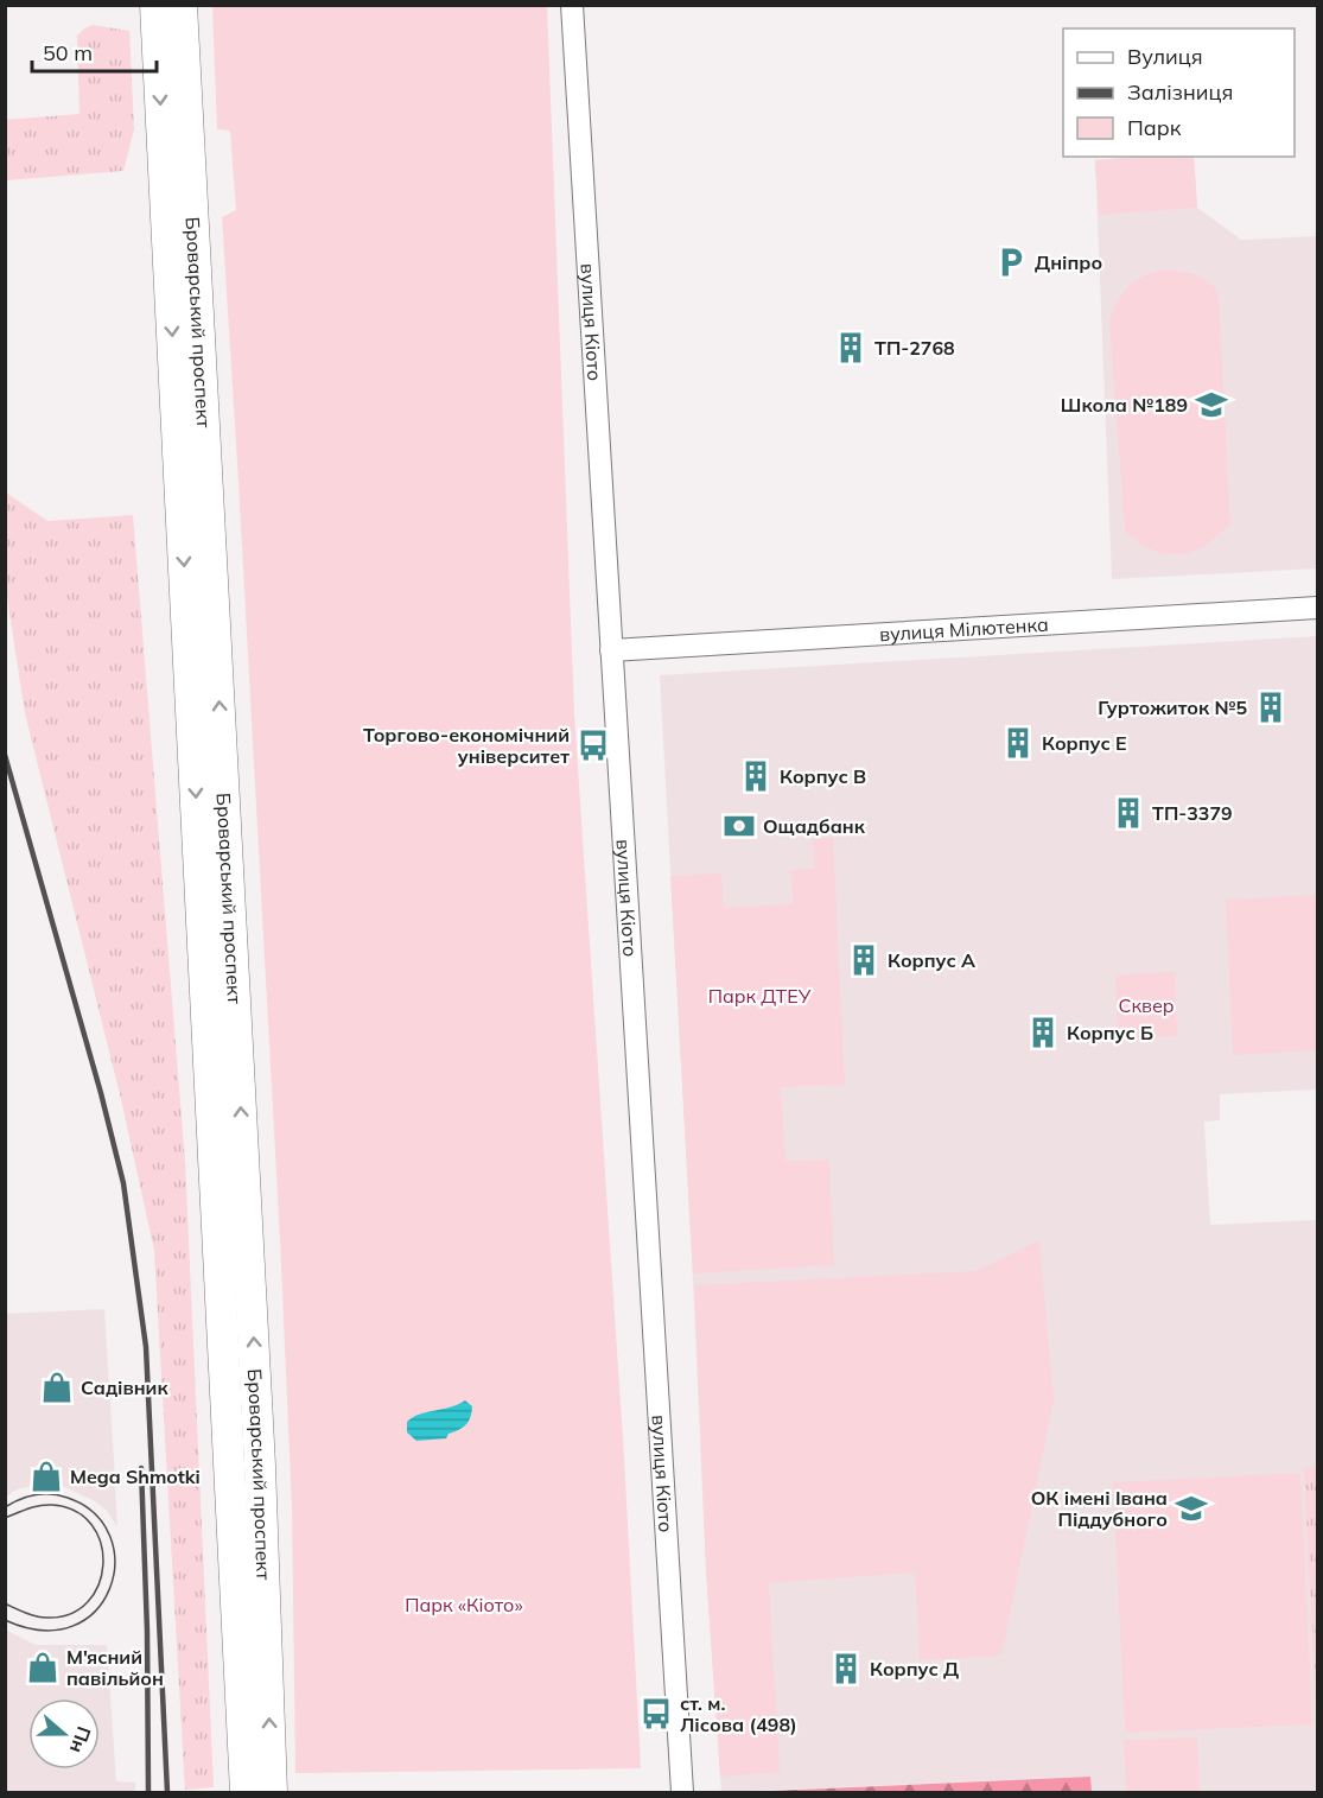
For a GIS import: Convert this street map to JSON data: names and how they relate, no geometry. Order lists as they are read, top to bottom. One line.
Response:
{"streets":{"highway":["Броварський проспект"],"street":["вулиця Кіото","вулиця Мілютенка"]},"crossings":[["вулиця Кіото","вулиця Мілютенка"]],"parks":["Парк ДТЕУ","Сквер","Парк «Кіото»"],"places":{"parking":["Дніпро"],"building":["ТП-2768","Гуртожиток №5","Корпус Е","Корпус В","ТП-3379","Корпус А","Корпус Б","Корпус Д"],"school or university":["Школа №189","ОК імені Івана Піддубного"],"bus stop":["Торгово-економічний університет","ст. м. Лісова (498)"],"bank":["Ощадбанк"],"shop":["Садівник","Mega Shmotki","М'ясний павільйон"]},"legend":["Вулиця","Залізниця","Парк"],"scale_bar":"50 m","north":"right"}
